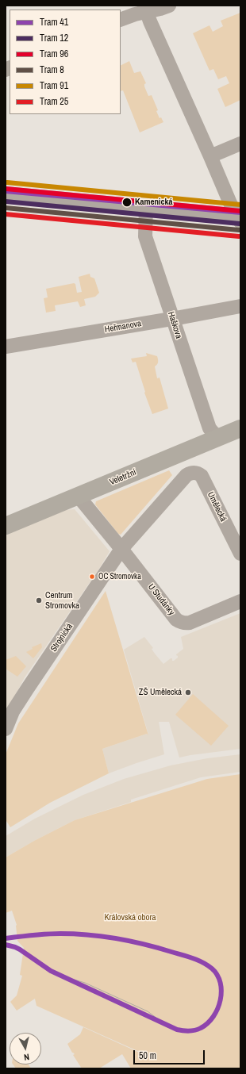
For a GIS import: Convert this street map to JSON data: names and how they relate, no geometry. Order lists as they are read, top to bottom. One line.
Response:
{"streets":{"main road":["Veletržní"],"street":["Haškova","Heřmanova","Umělecká","U Studánky","Strojnická"]},"crossings":[["Haškova","Heřmanova"],["Haškova","Veletržní"],["Veletržní","U Studánky"],["Umělecká","Strojnická"],["U Studánky","Strojnická"]],"parks":["Královská obora"],"places":["Kamenická","OC Stromovka","Centrum Stromovka","ZŠ Umělecká"],"lines":["tram line 91","tram line 96","tram line 41","tram line 12","tram line 8","tram line 25"],"legend":["Tram 41","Tram 12","Tram 96","Tram 8","Tram 91","Tram 25"],"scale_bar":"50 m","north":"bottom"}
